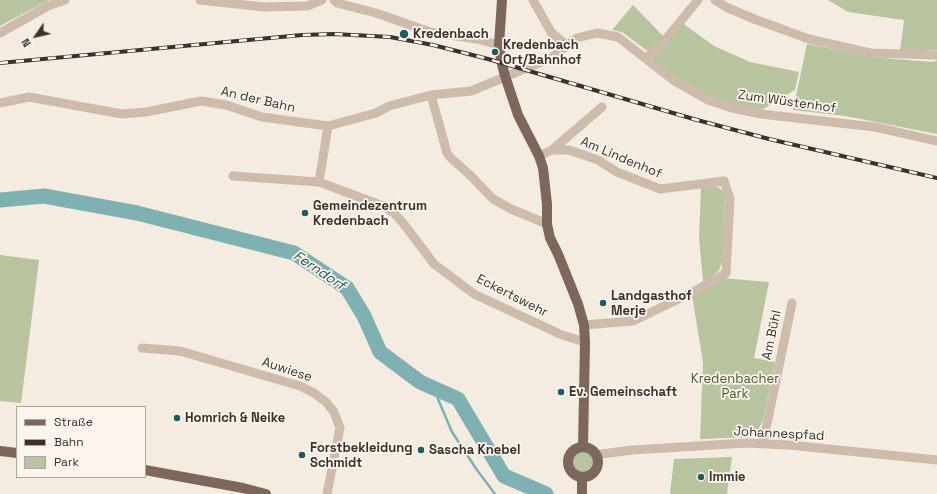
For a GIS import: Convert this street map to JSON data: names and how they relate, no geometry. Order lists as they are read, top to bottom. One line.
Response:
{"streets":{"street":["An der Bahn","Zum Wüstenhof","Am Lindenhof","Eckertswehr","Am Bühl","Auwiese","Johannespfad"]},"crossings":[["An der Bahn","Zum Wüstenhof"],["Am Bühl","Johannespfad"]],"water":["Ferndorf"],"parks":["Kredenbacher Park"],"places":["Kredenbach","Kredenbach Ort/Bahnhof","Gemeindezentrum Kredenbach","Landgasthof Merje","Ev. Gemeinschaft","Homrich & Neike","Sascha Knebel","Forstbekleidung Schmidt","Immie"],"legend":["Straße","Bahn","Park"],"north":"bottom left"}
